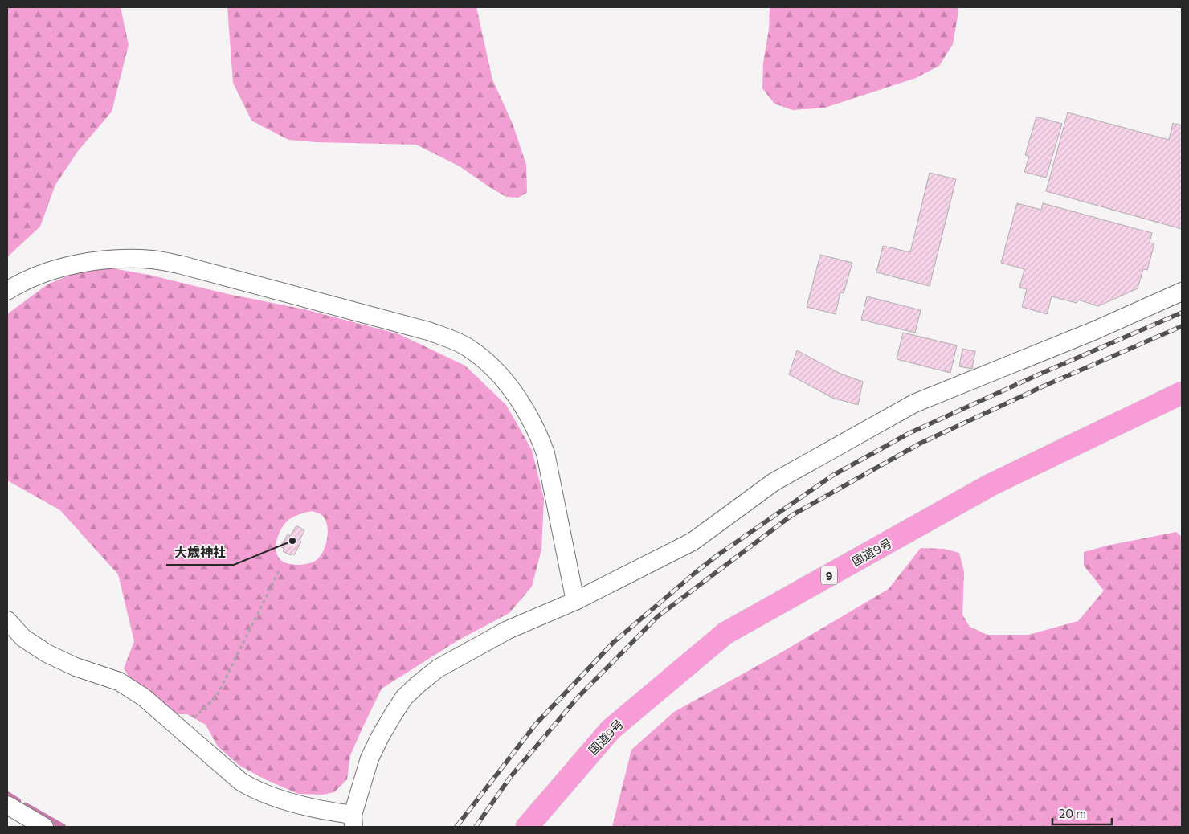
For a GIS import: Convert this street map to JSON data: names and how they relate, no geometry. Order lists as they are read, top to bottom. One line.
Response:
{"streets":{"highway":["国道9号","9"]},"places":["大歳神社"],"scale_bar":"20 m"}
